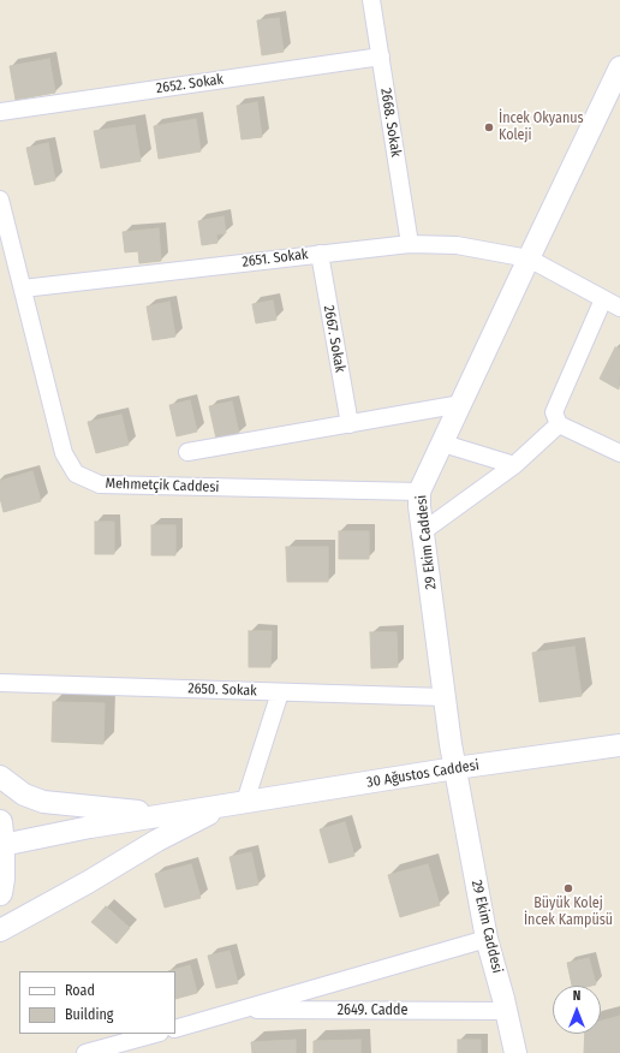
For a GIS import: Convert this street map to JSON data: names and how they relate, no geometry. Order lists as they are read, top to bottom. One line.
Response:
{"streets":{"street":["2652. Sokak","2668. Sokak","2651. Sokak","2667. Sokak","Mehmetçik Caddesi","29 Ekim Caddesi","2650. Sokak","30 Ağustos Caddesi","2649. Cadde"]},"crossings":[["2652. Sokak","2668. Sokak"],["2668. Sokak","2651. Sokak"],["2651. Sokak","2667. Sokak"],["2651. Sokak","Mehmetçik Caddesi"],["2651. Sokak","29 Ekim Caddesi"],["Mehmetçik Caddesi","29 Ekim Caddesi"],["29 Ekim Caddesi","2650. Sokak"],["29 Ekim Caddesi","30 Ağustos Caddesi"],["29 Ekim Caddesi","2649. Cadde"]],"places":["İncek Okyanus Koleji","Büyük Kolej İncek Kampüsü"],"legend":["Road","Building"],"north":"top"}
